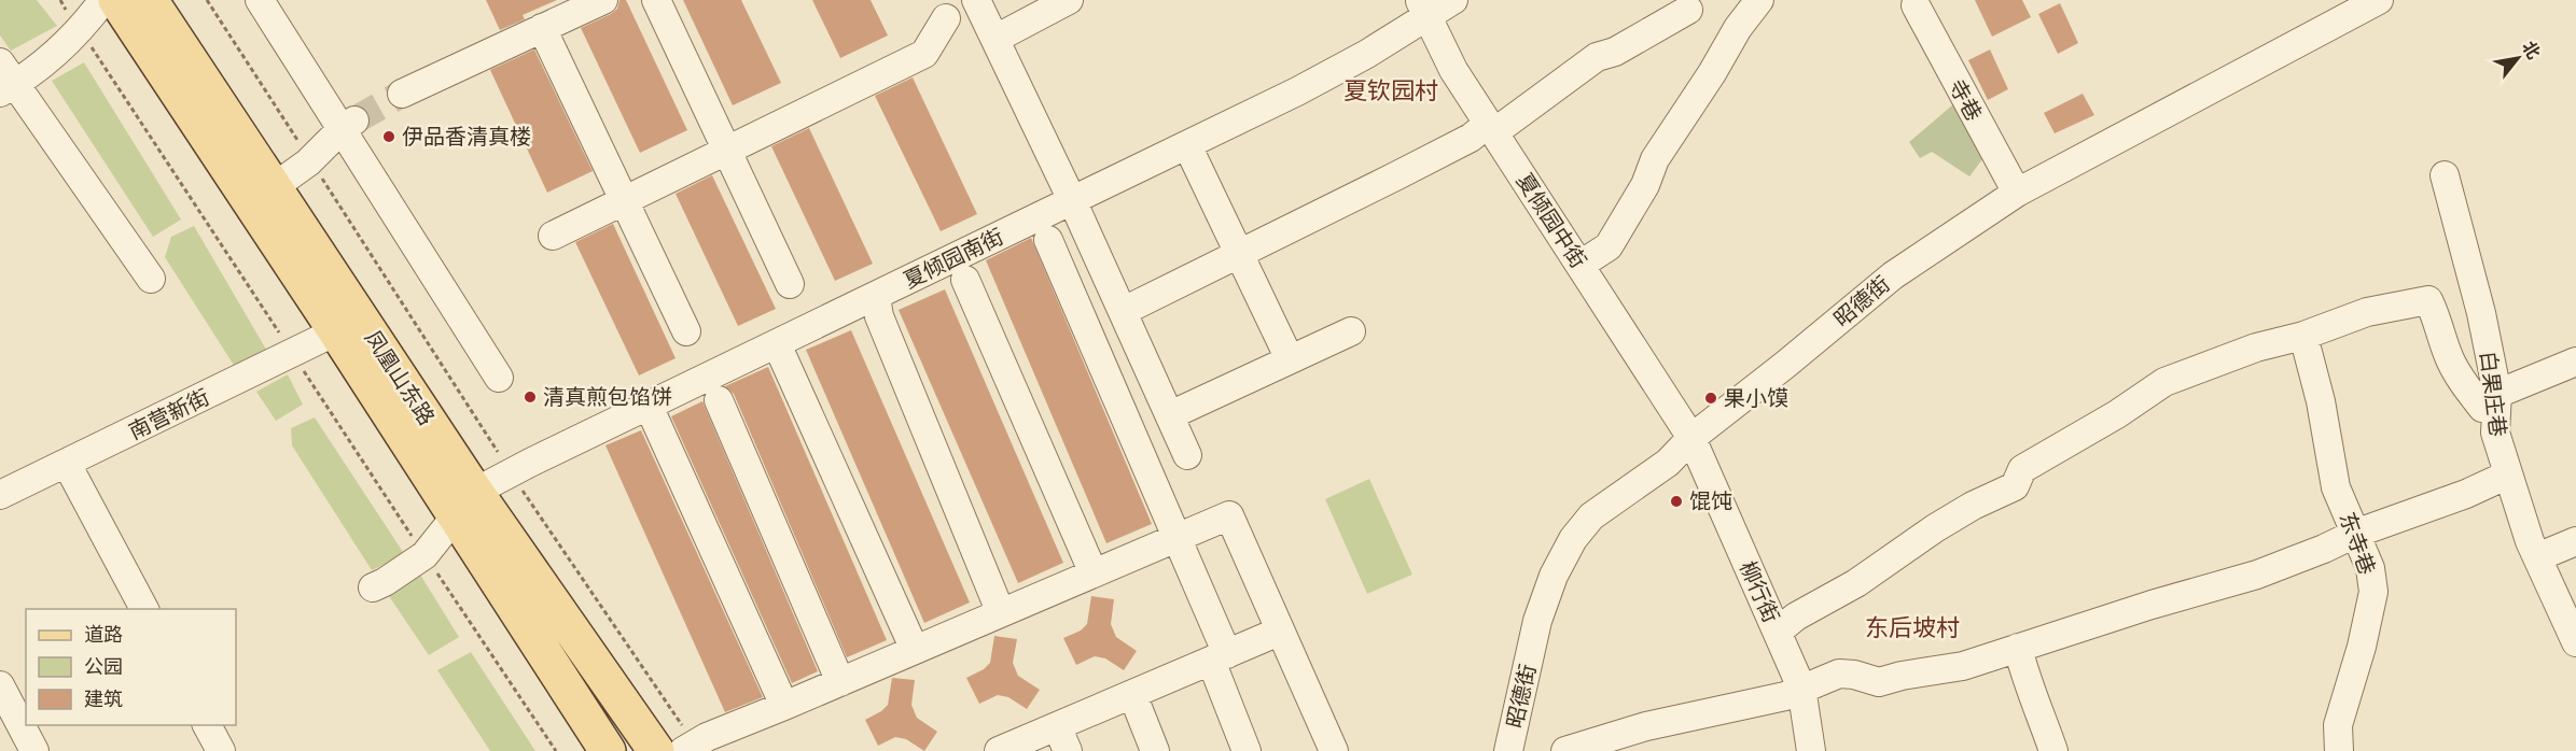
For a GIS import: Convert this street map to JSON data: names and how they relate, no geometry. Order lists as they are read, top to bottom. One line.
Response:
{"streets":{"main road":["凤凰山东路"],"street":["寺巷","夏倾园中街","夏倾园南街","昭德街","白果庄巷","南营新街","东寺巷","柳行街"]},"crossings":[["寺巷","昭德街"],["夏倾园中街","夏倾园南街"],["夏倾园中街","昭德街"],["夏倾园中街","柳行街"],["夏倾园南街","凤凰山东路"],["昭德街","柳行街"],["凤凰山东路","南营新街"]],"districts":["夏钦园村","东后坡村"],"places":["伊品香清真楼","清真煎包馅饼","果小馍","馄饨"],"legend":["道路","公园","建筑"],"north":"top right"}
